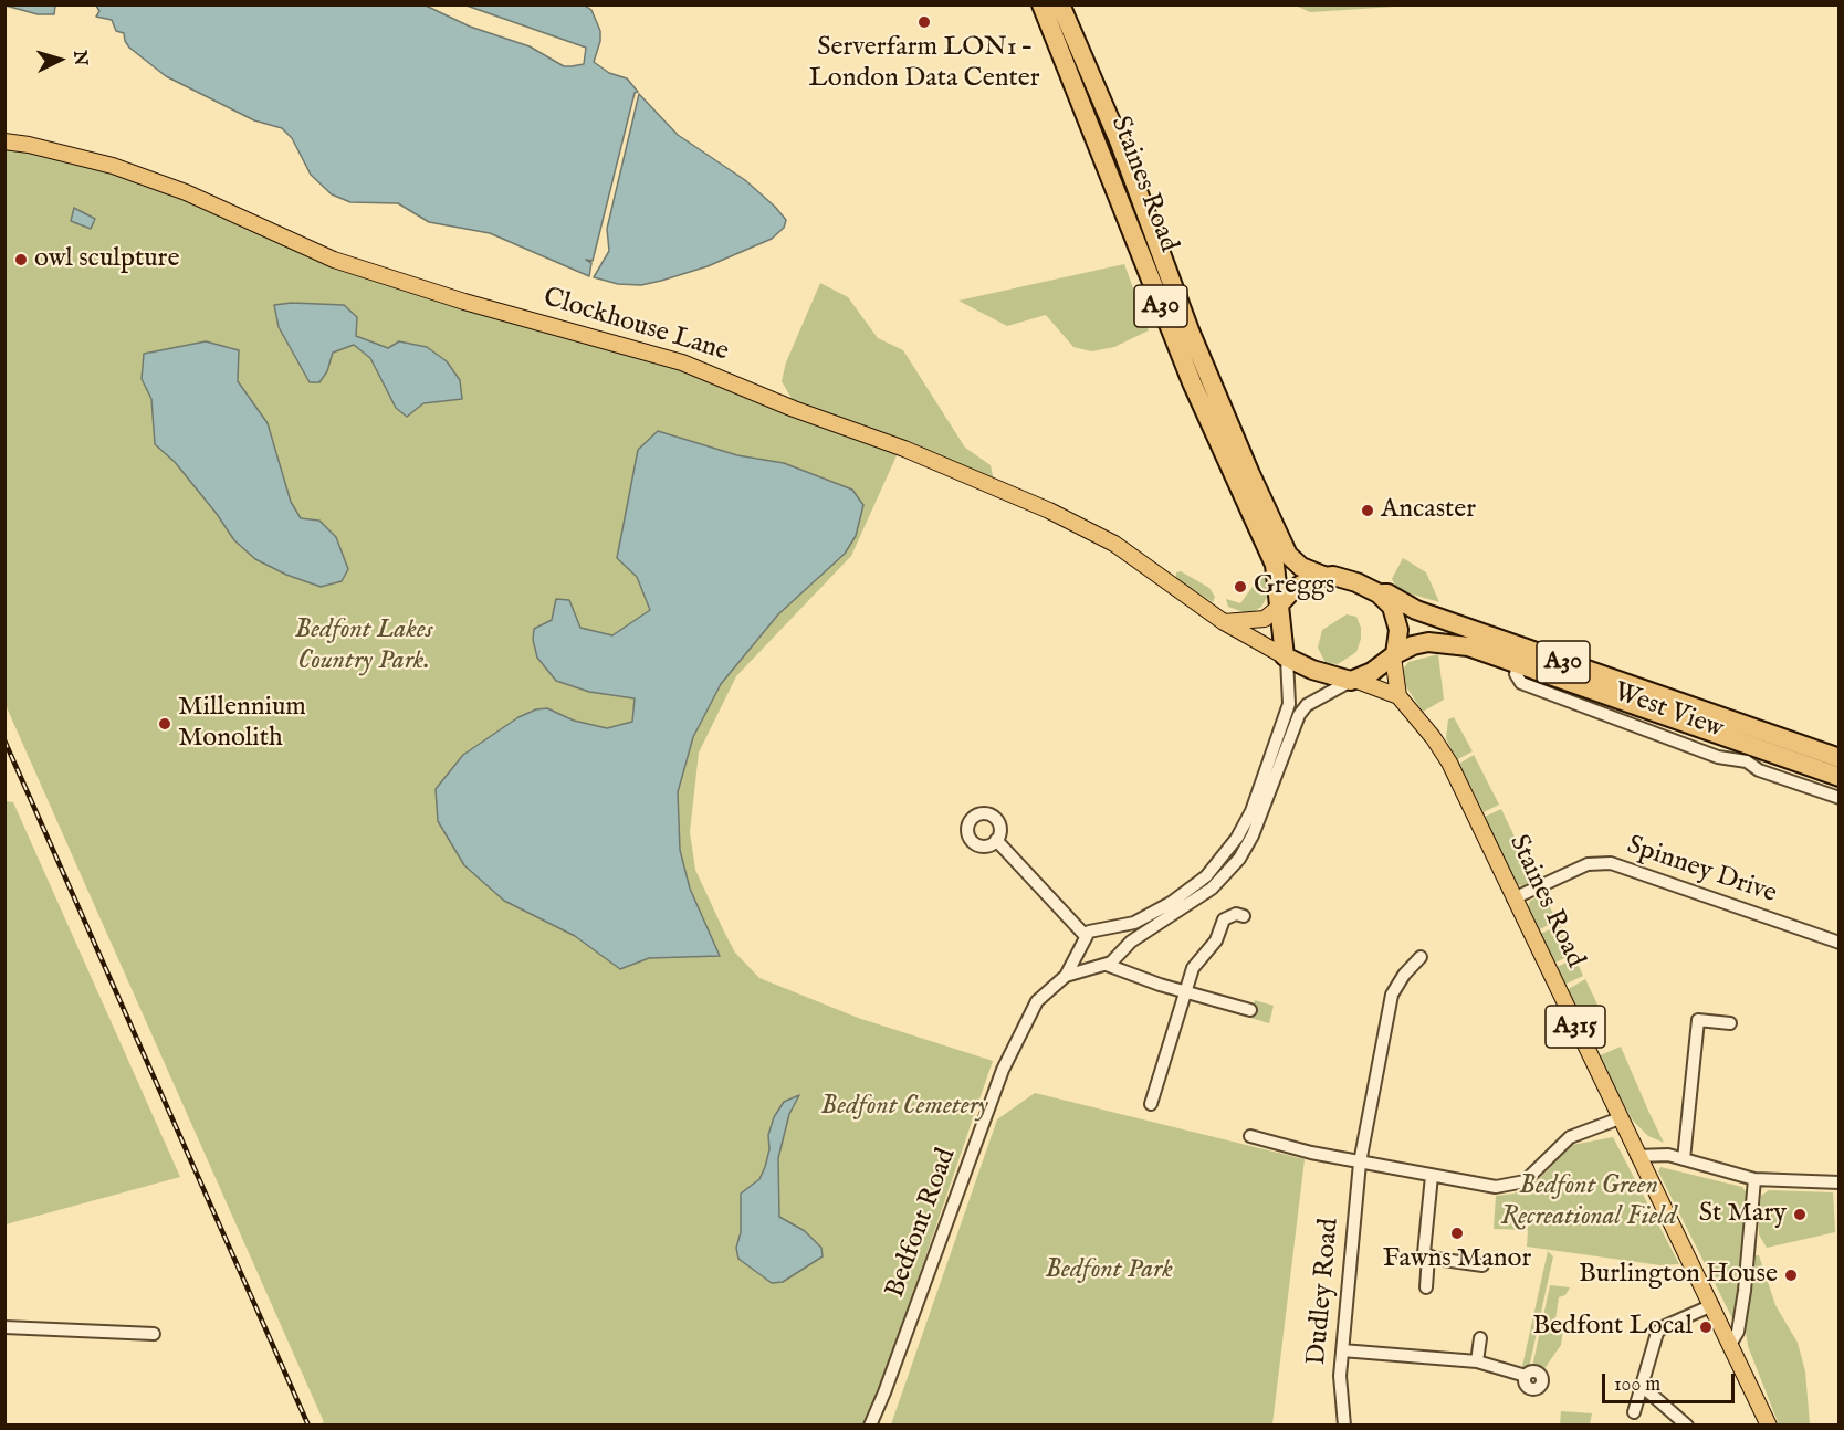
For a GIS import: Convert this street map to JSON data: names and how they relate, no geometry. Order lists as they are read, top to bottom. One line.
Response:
{"streets":{"highway":["Staines Road","A30"],"main road":["Clockhouse Lane","A315"],"street":["West View","Spinney Drive","Bedfont Road","Dudley Road"]},"crossings":[["Staines Road","A30"],["Staines Road","Clockhouse Lane"],["Staines Road","Spinney Drive"],["A30","Clockhouse Lane"],["A30","West View"]],"parks":["Bedfont Lakes Country Park.","Bedfont Cemetery","Bedfont Green Recreational Field","Bedfont Park"],"places":["Serverfarm LON1 – London Data Center","owl sculpture","Ancaster","Greggs","Millennium Monolith","St Mary","Fawns Manor","Burlington House","Bedfont Local"],"scale_bar":"100 m","north":"right"}
